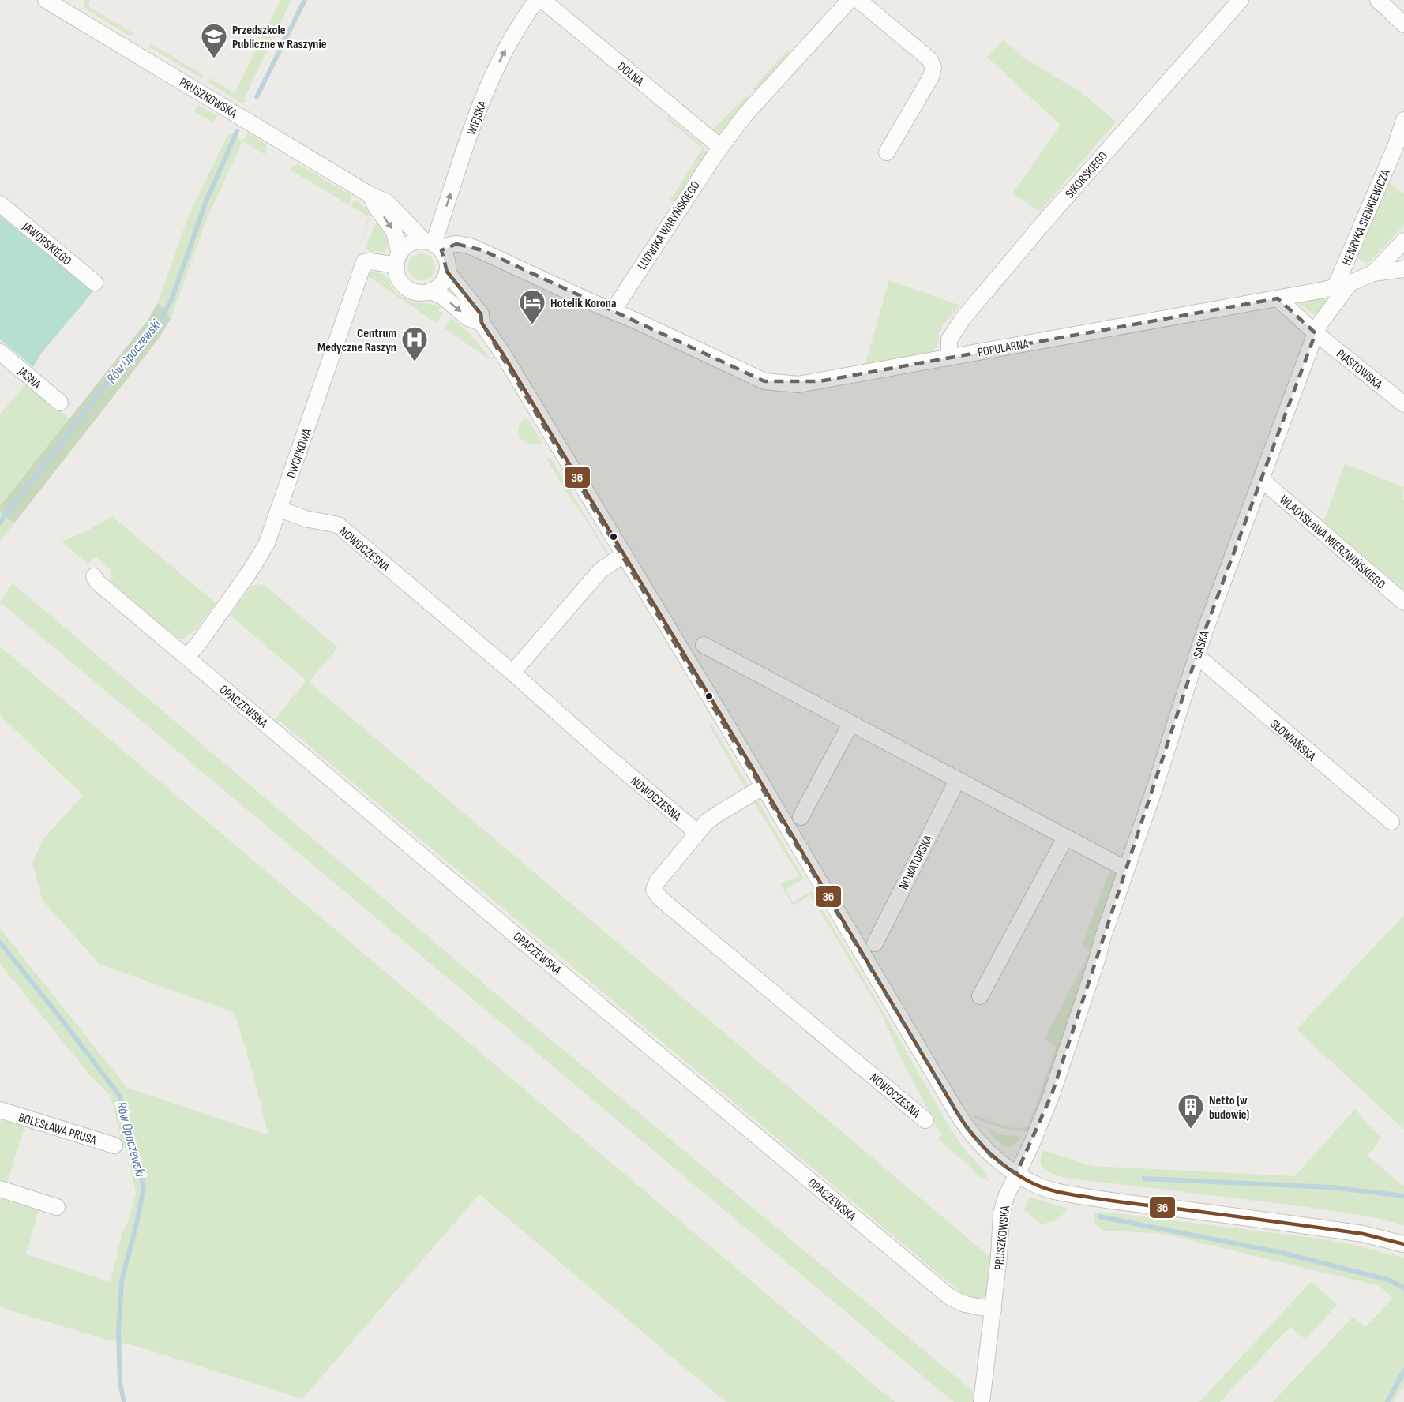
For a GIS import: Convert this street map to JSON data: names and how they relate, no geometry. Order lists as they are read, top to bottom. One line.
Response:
{"streets":{"street":["DOLNA","PRUSZKOWSKA","WIEJSKA","SIKORSKIEGO","HENRYKA SIENKIEWICZA","LUDWIKA WARYŃSKIEGO","JAWORSKIEGO","POPULARNA","PIASTOWSKA","JASNA","DWORKOWA","WŁADYSŁAWA MIERZWIŃSKIEGO","NOWOCZESNA","SASKA","OPACZEWSKA","SŁOWIAŃSKA","NOWATORSKA","BOLESŁAWA PRUSA"]},"crossings":[["DOLNA","LUDWIKA WARYŃSKIEGO"],["PRUSZKOWSKA","WIEJSKA"],["PRUSZKOWSKA","DWORKOWA"],["PRUSZKOWSKA","SASKA"],["PRUSZKOWSKA","OPACZEWSKA"],["WIEJSKA","DWORKOWA"],["SIKORSKIEGO","POPULARNA"],["HENRYKA SIENKIEWICZA","POPULARNA"],["HENRYKA SIENKIEWICZA","PIASTOWSKA"],["HENRYKA SIENKIEWICZA","SASKA"],["LUDWIKA WARYŃSKIEGO","POPULARNA"],["POPULARNA","PIASTOWSKA"],["PIASTOWSKA","SASKA"],["DWORKOWA","NOWOCZESNA"],["DWORKOWA","OPACZEWSKA"],["WŁADYSŁAWA MIERZWIŃSKIEGO","SASKA"],["SASKA","SŁOWIAŃSKA"]],"one_way":["WIEJSKA"],"water":["Rów Opaczewski"],"places":{"school or university":["Przedszkole Publiczne w Raszynie"],"hotel":["Hotelik Korona"],"hospital":["Centrum Medyczne Raszyn"],"building":["Netto (w budowie)"]},"lines":["transit line 36"]}
